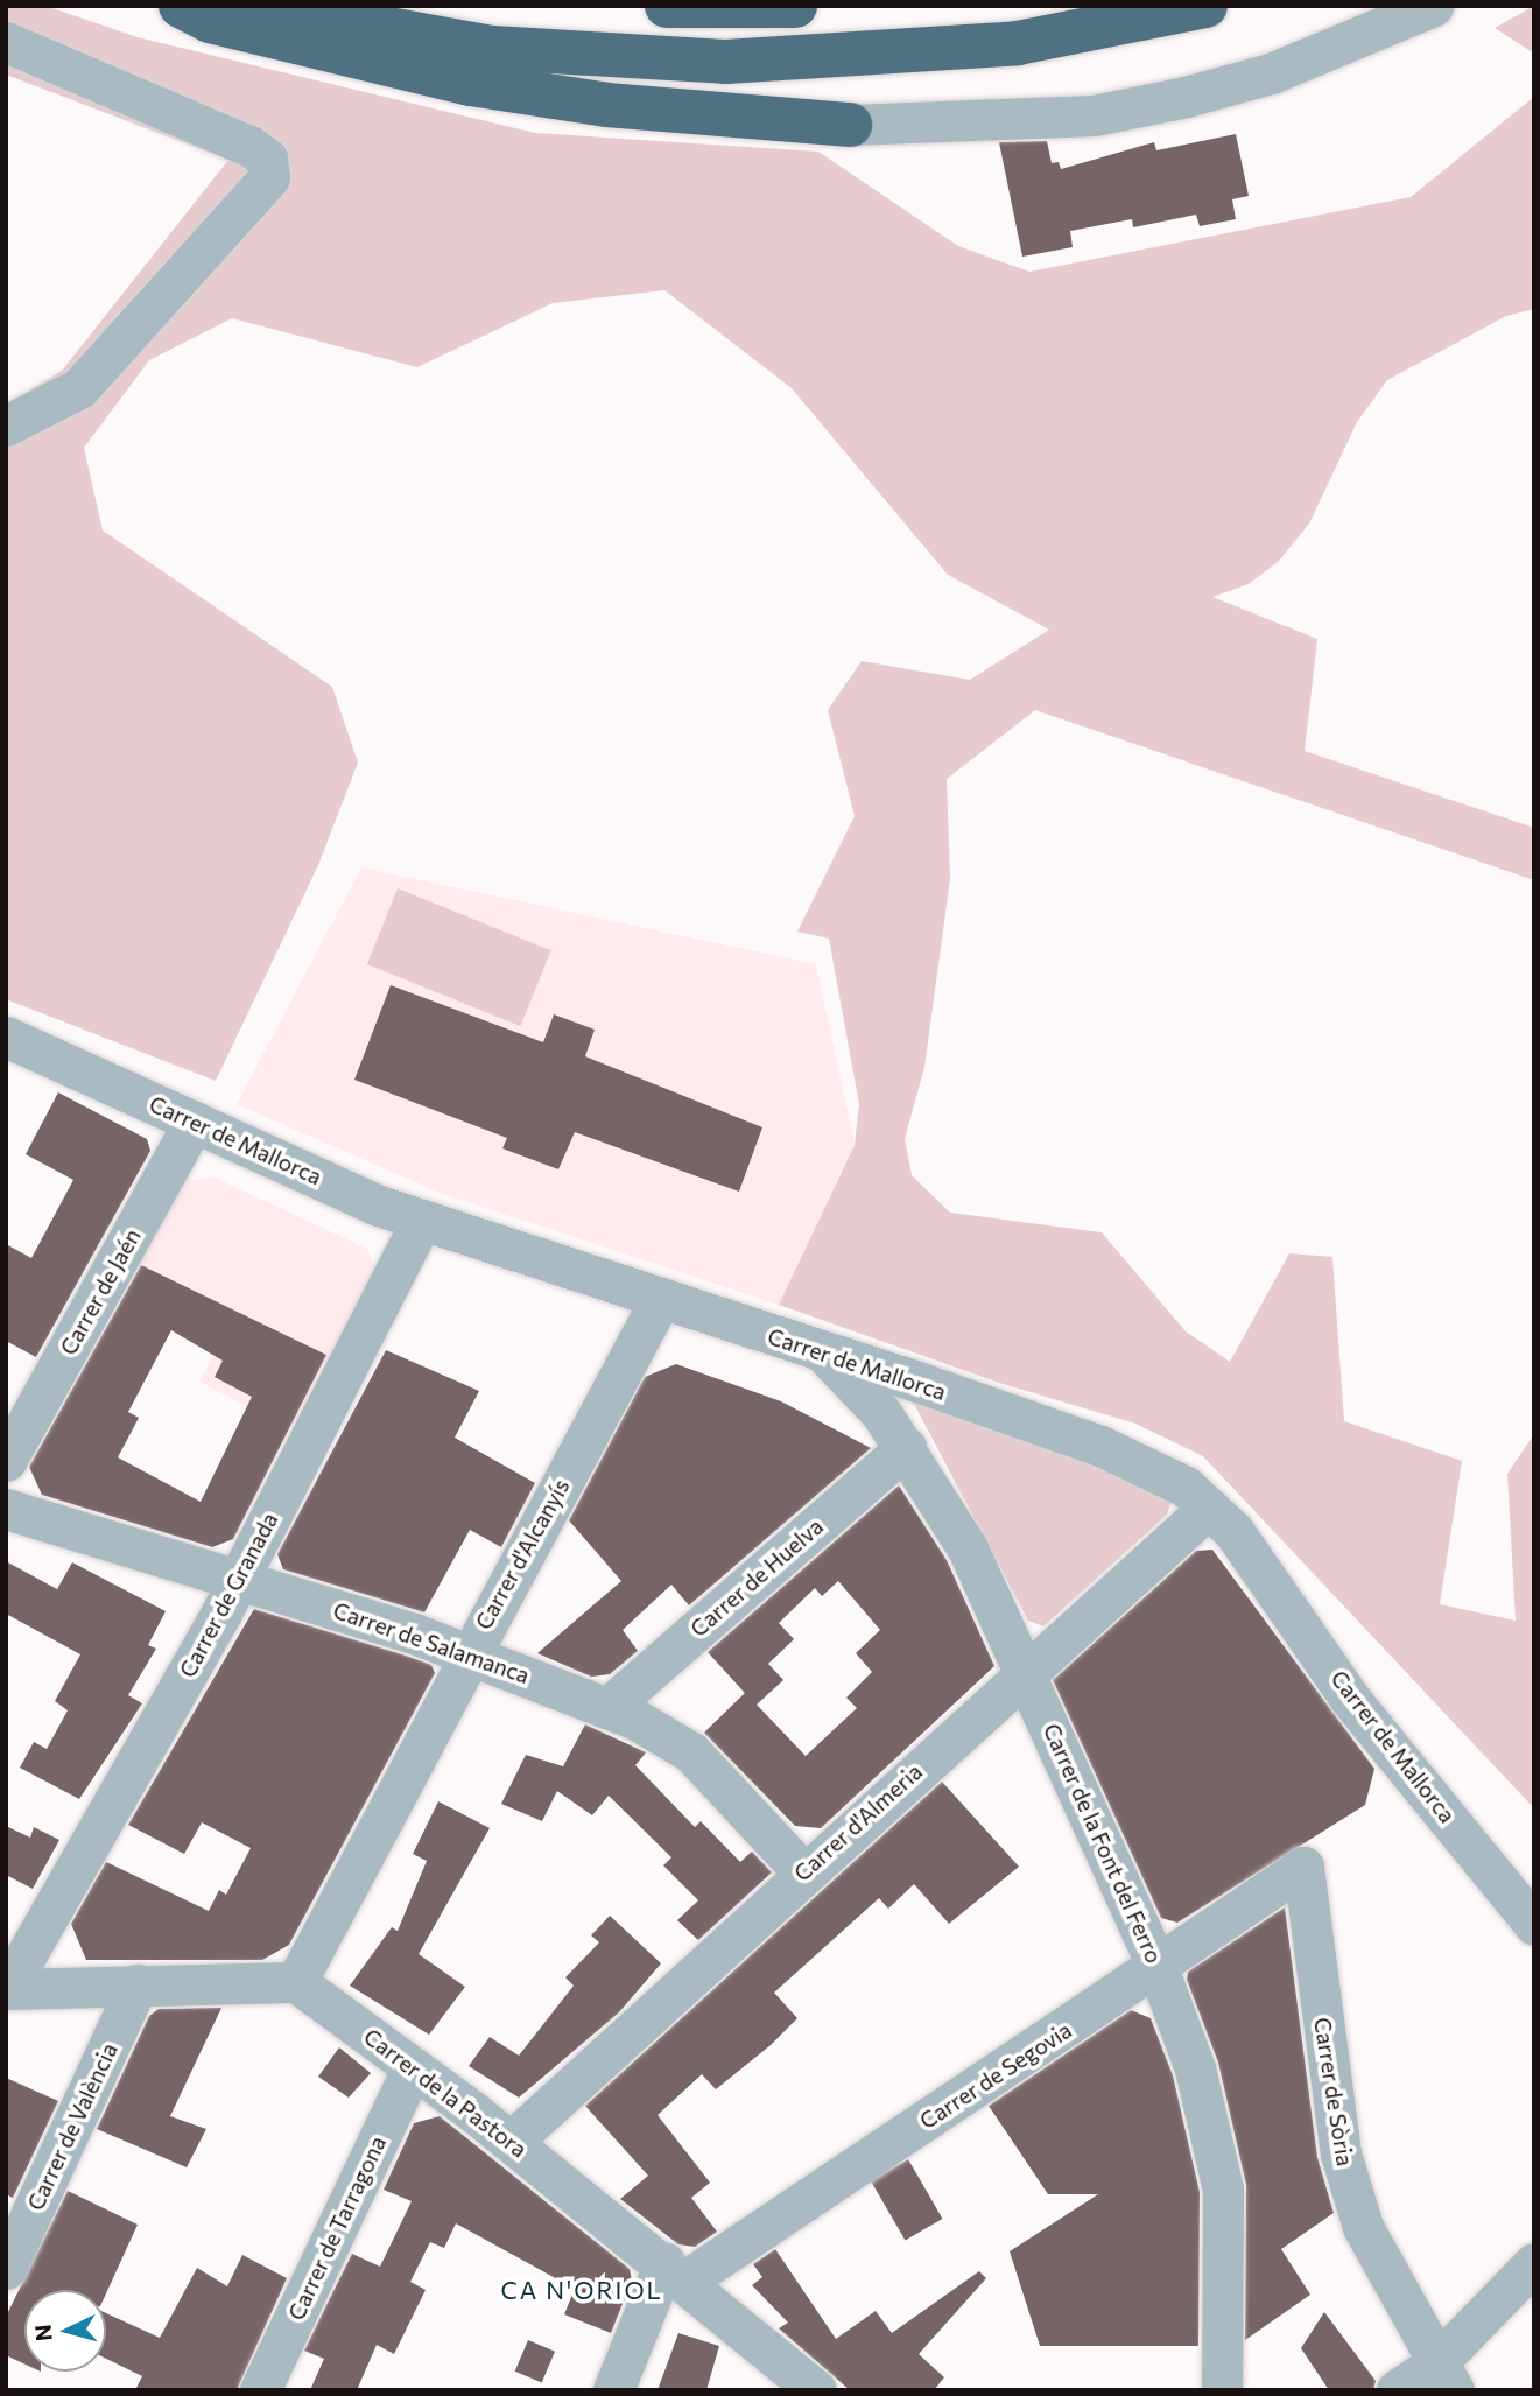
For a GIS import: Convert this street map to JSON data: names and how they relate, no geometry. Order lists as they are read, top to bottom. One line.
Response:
{"streets":{"street":["Carrer de Mallorca","Carrer de Jaén","Carrer d'Alcanyís","Carrer de Huelva","Carrer de Granada","Carrer de Salamanca","Carrer d'Almeria","Carrer de la Font del Ferro","Carrer de Segovia","Carrer de Sòria","Carrer de la Pastora","Carrer de València","Carrer de Tarragona"]},"crossings":[["Carrer de Mallorca","Carrer de Jaén"],["Carrer de Mallorca","Carrer d'Alcanyís"],["Carrer de Mallorca","Carrer de Granada"],["Carrer de Mallorca","Carrer d'Almeria"],["Carrer de Mallorca","Carrer de la Font del Ferro"],["Carrer d'Alcanyís","Carrer de Salamanca"],["Carrer d'Alcanyís","Carrer de la Pastora"],["Carrer de Huelva","Carrer de Salamanca"],["Carrer de Huelva","Carrer de la Font del Ferro"],["Carrer de Granada","Carrer de Salamanca"],["Carrer de Salamanca","Carrer d'Almeria"],["Carrer d'Almeria","Carrer de la Font del Ferro"],["Carrer d'Almeria","Carrer de la Pastora"],["Carrer de la Font del Ferro","Carrer de Segovia"],["Carrer de Segovia","Carrer de Sòria"],["Carrer de Segovia","Carrer de la Pastora"],["Carrer de la Pastora","Carrer de Tarragona"]],"districts":["CA N'ORIOL"],"north":"left"}
